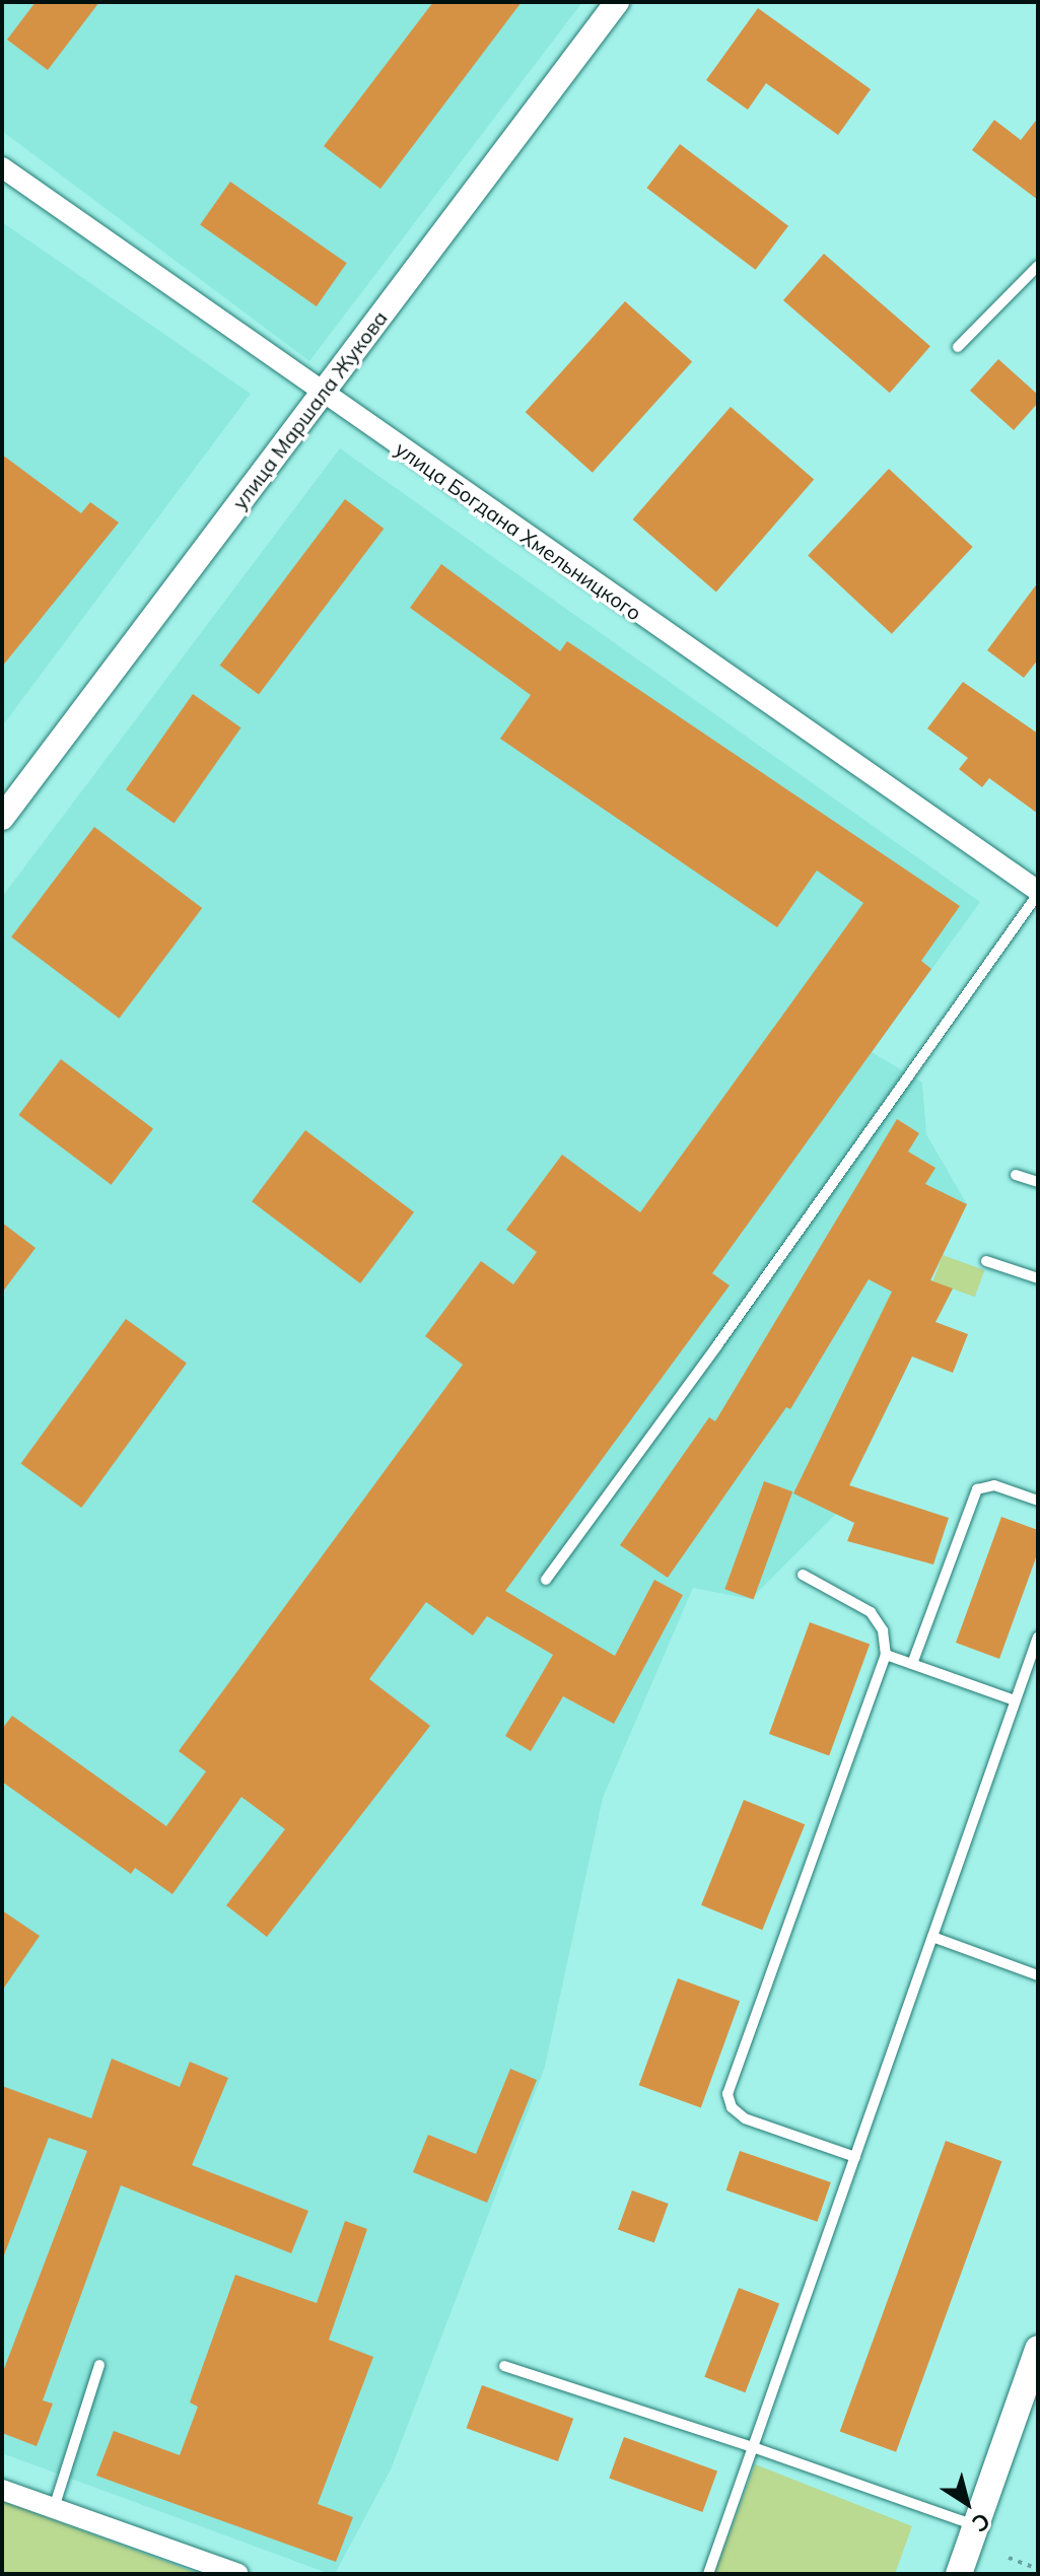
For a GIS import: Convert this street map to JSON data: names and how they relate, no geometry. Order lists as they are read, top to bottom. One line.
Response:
{"streets":{"street":["улица Маршала Жукова","улица Богдана Хмельницкого"]},"crossings":[["улица Маршала Жукова","улица Богдана Хмельницкого"]],"north":"bottom right"}
